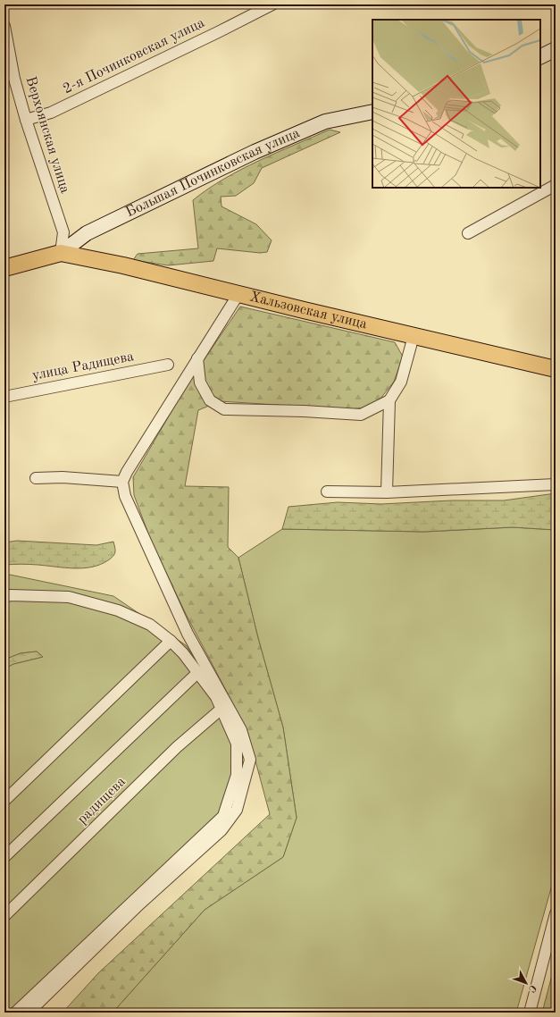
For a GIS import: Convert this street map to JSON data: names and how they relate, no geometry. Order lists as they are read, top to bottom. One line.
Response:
{"streets":{"main road":["Хальзовская улица"],"street":["2-я Починковская улица","Верхоянская улица","Большая Починковская улица","улица Радищева","радищева"]},"crossings":[["2-я Починковская улица","Верхоянская улица"],["Верхоянская улица","Большая Починковская улица"],["Верхоянская улица","Хальзовская улица"],["Большая Починковская улица","Хальзовская улица"]],"north":"bottom right"}
